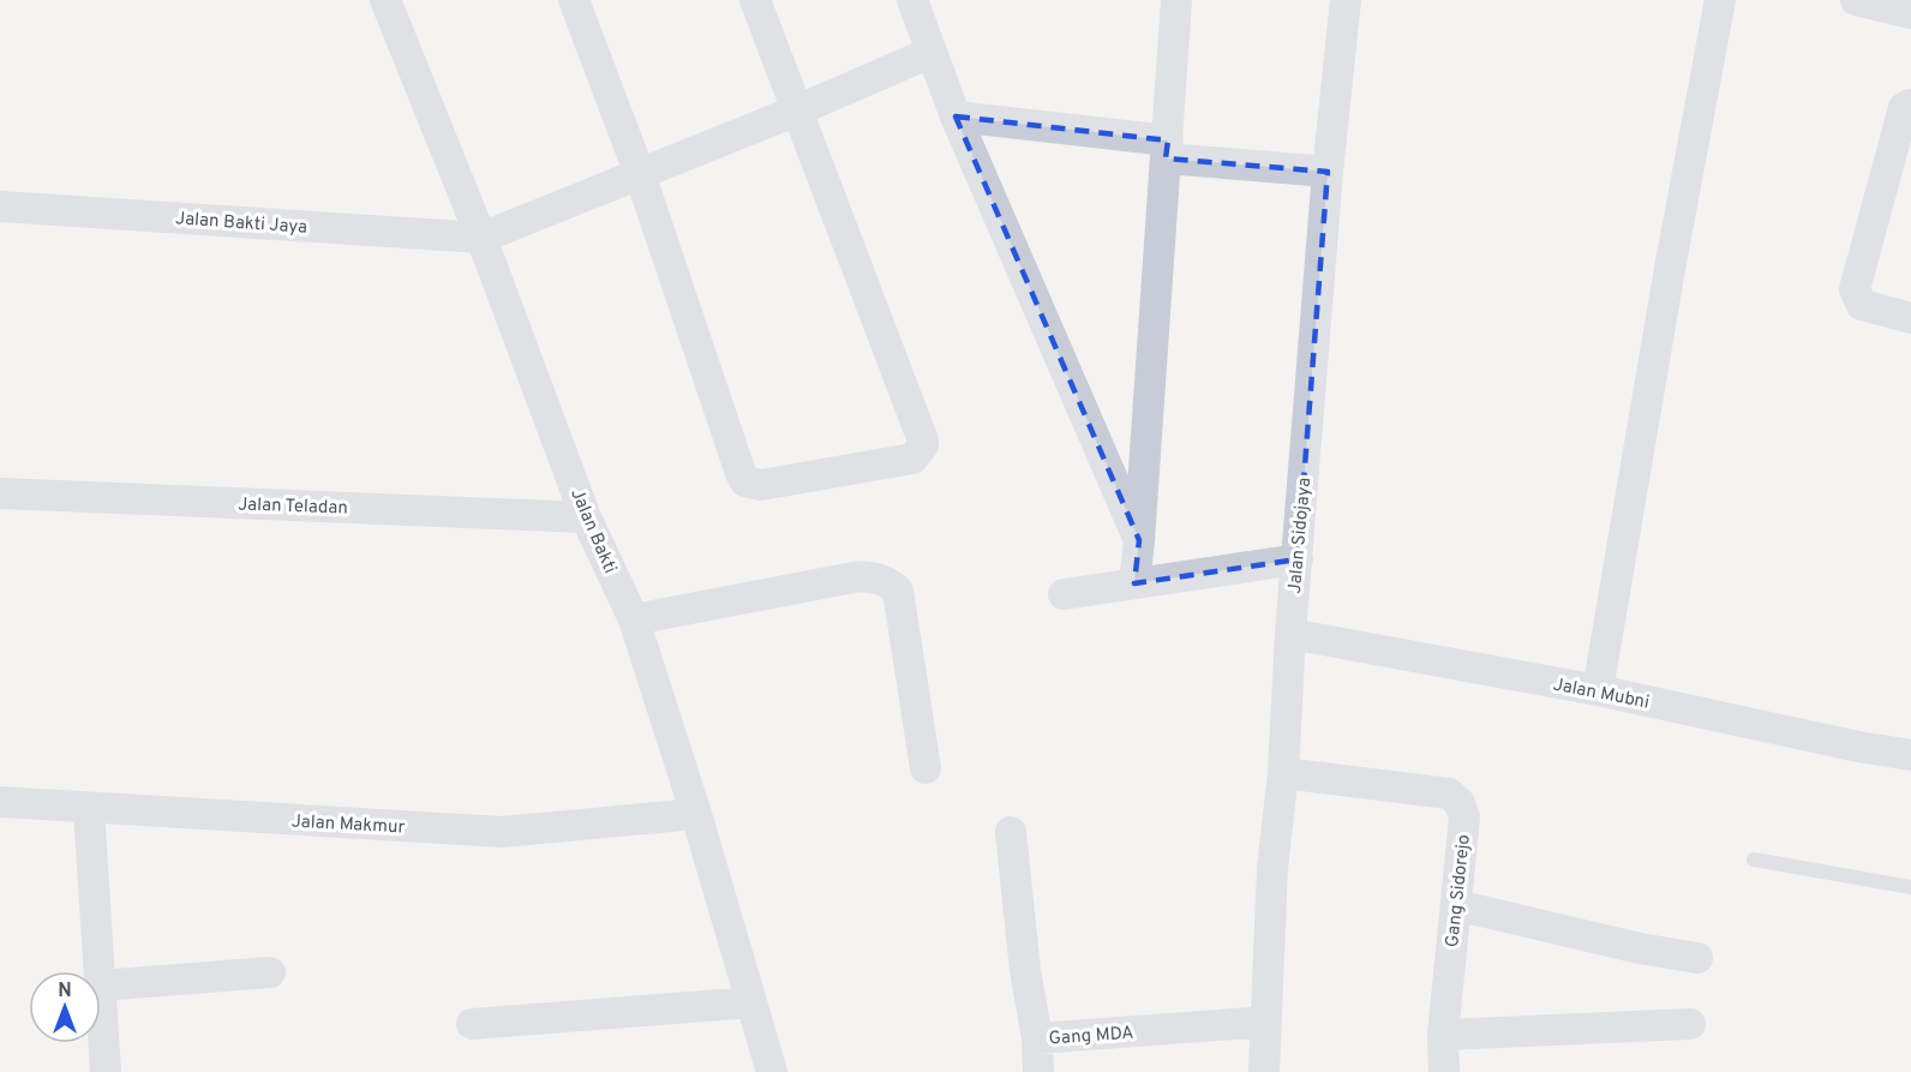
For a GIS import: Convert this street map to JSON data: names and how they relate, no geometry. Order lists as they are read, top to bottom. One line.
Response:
{"streets":{"street":["Jalan Bakti Jaya","Jalan Teladan","Jalan Bakti","Jalan Sidojaya","Jalan Mubni","Jalan Makmur","Gang Sidorejo","Gang MDA"]},"crossings":[["Jalan Bakti Jaya","Jalan Bakti"],["Jalan Teladan","Jalan Bakti"],["Jalan Bakti","Jalan Makmur"],["Jalan Sidojaya","Jalan Mubni"],["Jalan Sidojaya","Gang Sidorejo"],["Jalan Sidojaya","Gang MDA"]],"north":"top"}
